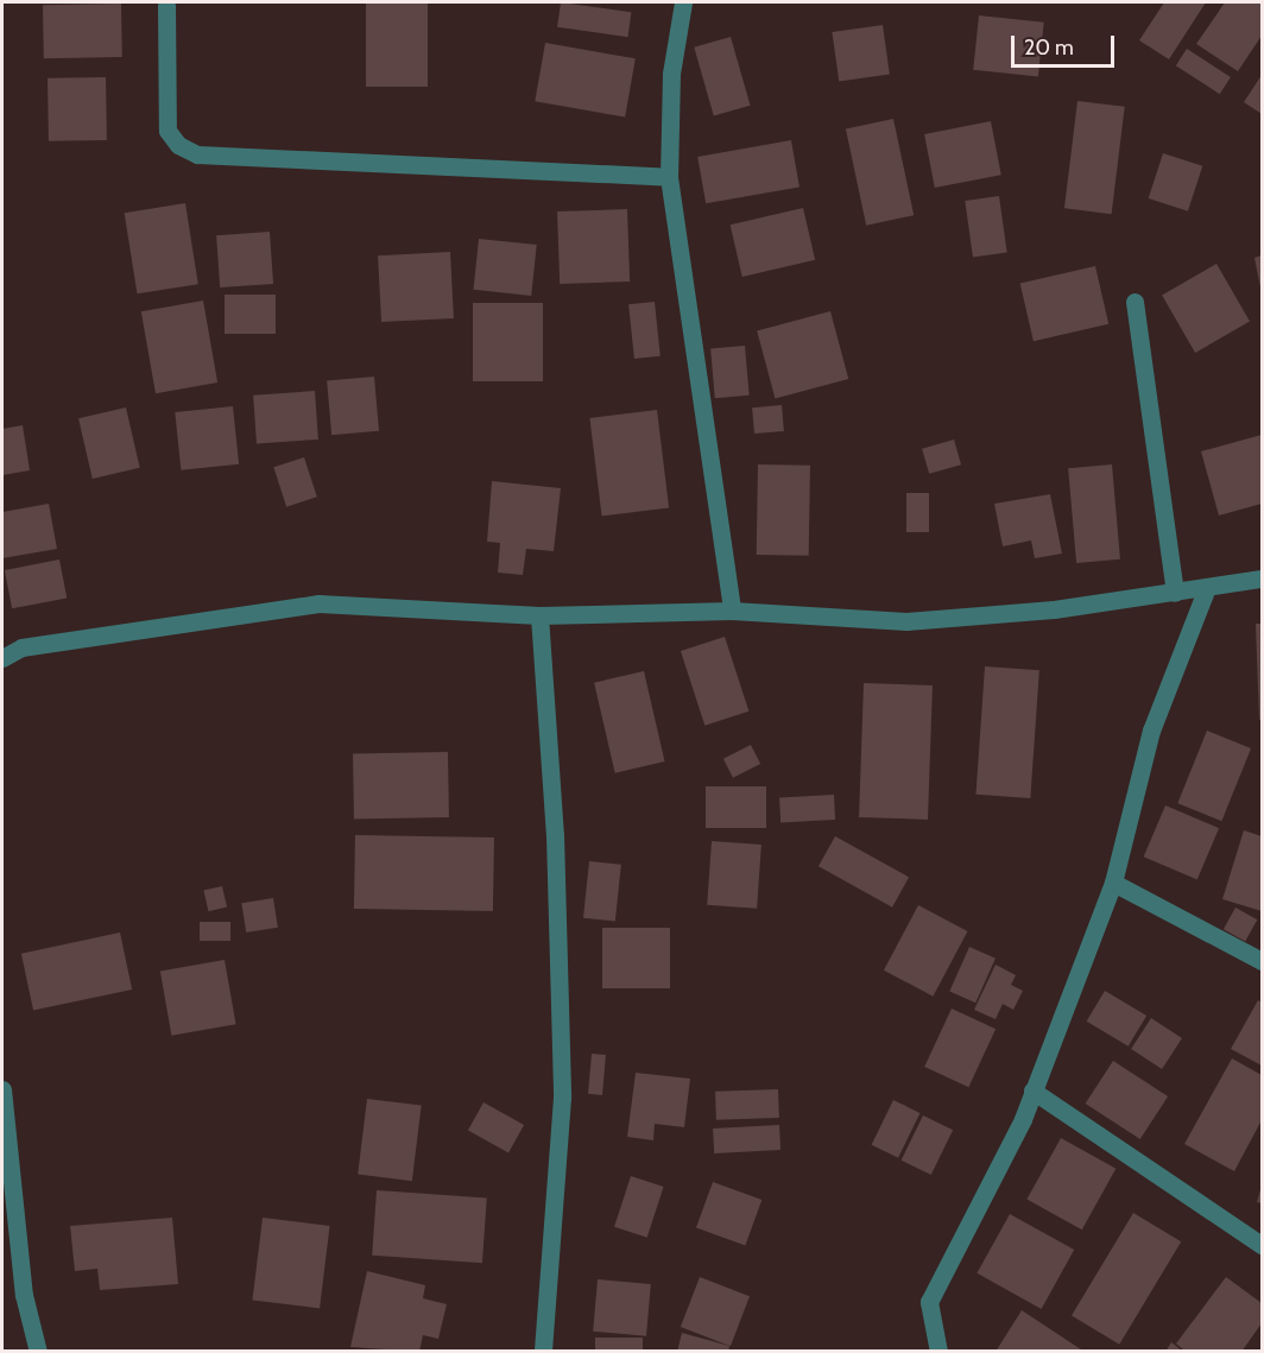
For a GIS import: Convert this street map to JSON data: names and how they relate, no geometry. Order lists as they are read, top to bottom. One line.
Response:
{"scale_bar":"20 m"}
